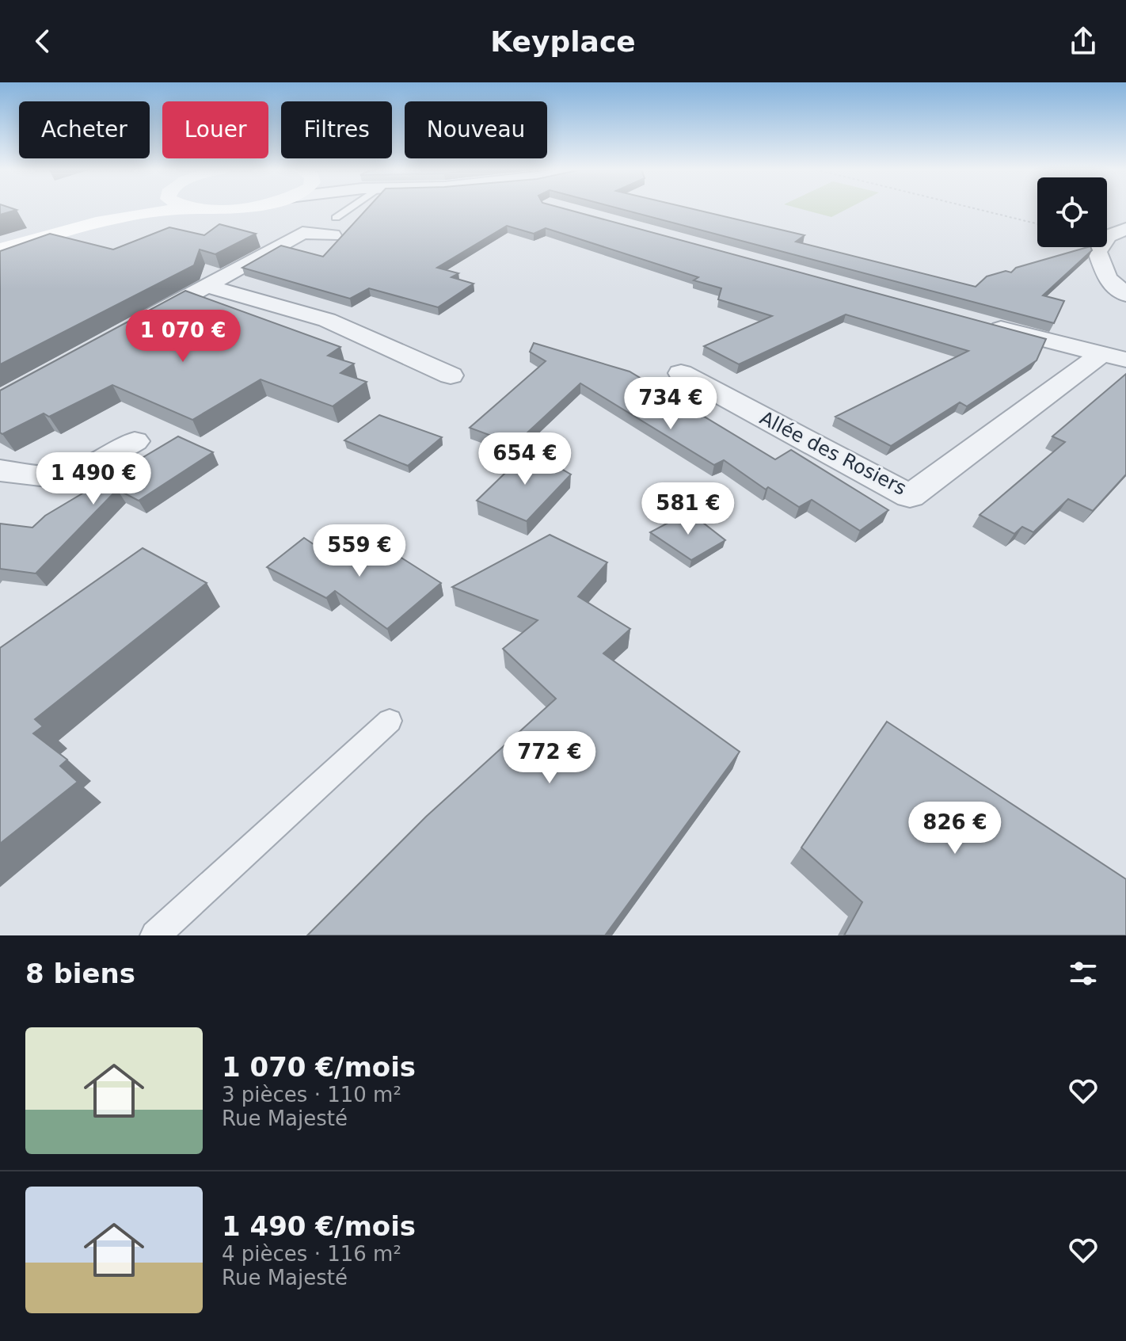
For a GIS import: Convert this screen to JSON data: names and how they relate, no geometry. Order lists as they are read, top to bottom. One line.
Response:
{"streets":{"street":["Allée des Rosiers"]},"page":{"header":"Keyplace","chip":["Acheter","Louer","Filtres","Nouveau"],"price":["1 070 €","734 €","654 €","1 490 €","581 €","559 €","772 €","826 €"],"heading":"8 biens","list":[{"name":"1 070 €/mois","note":"3 pièces · 110 m² · Rue Majesté"},{"name":"1 490 €/mois","note":"4 pièces · 116 m² · Rue Majesté"}]}}
